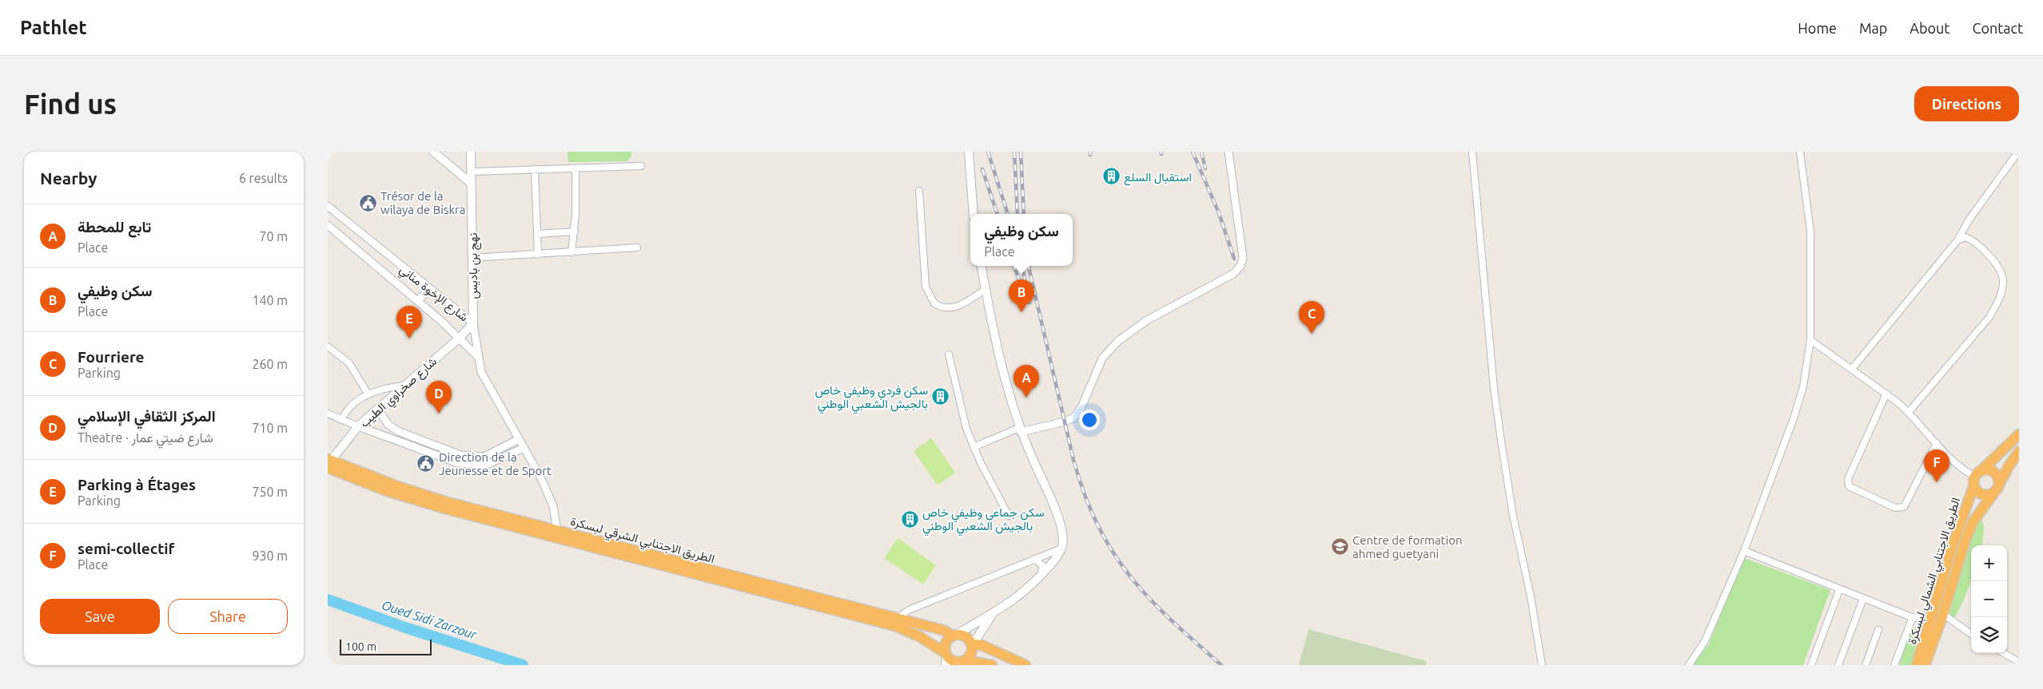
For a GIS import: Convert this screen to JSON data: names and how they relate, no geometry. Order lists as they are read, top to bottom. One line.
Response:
{"streets":{"highway":["الطريق الاجتنابي الشرقي لبسكرة","الطريق الاجتنابي الشمالي لبسكرة"],"main road":["نهج بن باديس","شارع صخراوي الطيب"],"street":["شارع الإخوة مناني"]},"crossings":[["نهج بن باديس","شارع الإخوة مناني"],["نهج بن باديس","شارع صخراوي الطيب"],["شارع الإخوة مناني","شارع صخراوي الطيب"],["شارع صخراوي الطيب","الطريق الاجتنابي الشرقي لبسكرة"]],"water":["Oued Sidi Zarzour"],"places":{"building":["استقبال السلع","سكن فردي وظيفي خاص بالجيش الشعبي الوطني","سكن جماعي وظيفي خاص بالجيش الشعبي الوطني"],"public building":["Trésor de la wilaya de Biskra","Direction de la Jeunesse et de Sport"],"school or university":["Centre de formation ahmed guetyani"]},"scale_bar":"100 m","page":{"header":"Pathlet","nav":["Home","Map","About","Contact"],"buttons":["Directions",["Save","Share"]],"title":"Find us","heading":["Nearby","6 results"],"list":[{"mark":"A","name":"تابع للمحطة","note":"Place","value":"70 m"},{"mark":"B","name":"سكن وظيفي","note":"Place","value":"140 m"},{"mark":"C","name":"Fourriere","note":"Parking","value":"260 m"},{"mark":"D","name":"المركز الثقافي الإسلامي","note":"Theatre · شارع ضيتي عمار","value":"710 m"},{"mark":"E","name":"Parking à Étages","note":"Parking","value":"750 m"},{"mark":"F","name":"semi-collectif","note":"Place","value":"930 m"}],"popup":["سكن وظيفي","Place"],"pins":["B","C","E","A","D","F"],"map_buttons":["+","−"],"scale":"100 m"}}
